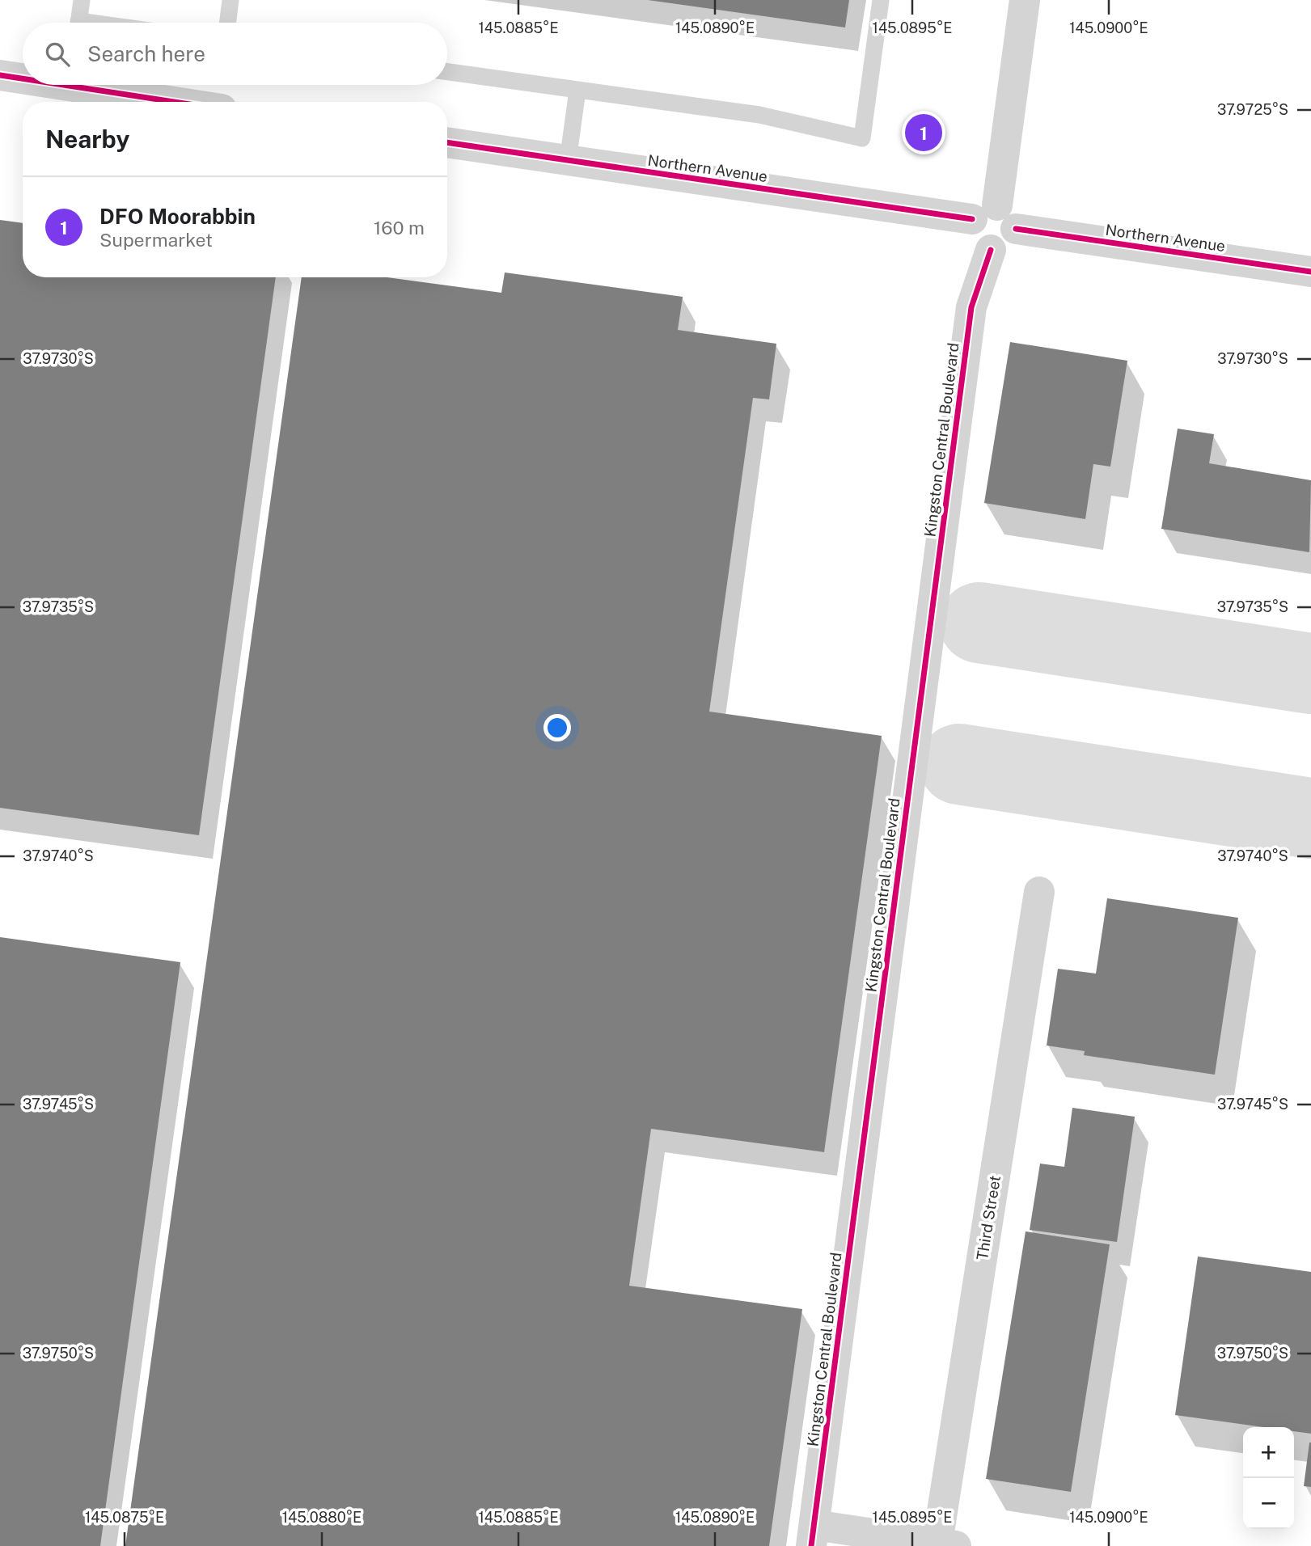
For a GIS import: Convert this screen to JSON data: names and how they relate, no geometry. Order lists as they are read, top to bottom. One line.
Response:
{"streets":{"street":["Northern Avenue","Kingston Central Boulevard","Third Street"]},"crossings":[["Northern Avenue","Kingston Central Boulevard"]],"page":{"search":"Search here","heading":"Nearby","pins":"1","list":[{"mark":"1","name":"DFO Moorabbin","note":"Supermarket","value":"160 m"}],"map_buttons":["+","−"]},"coordinates":["145.0885°E","145.0890°E","145.0895°E","145.0900°E","37.9725°S","37.9730°S","37.9735°S","37.9740°S","37.9745°S","37.9750°S","145.0875°E","145.0880°E"]}
